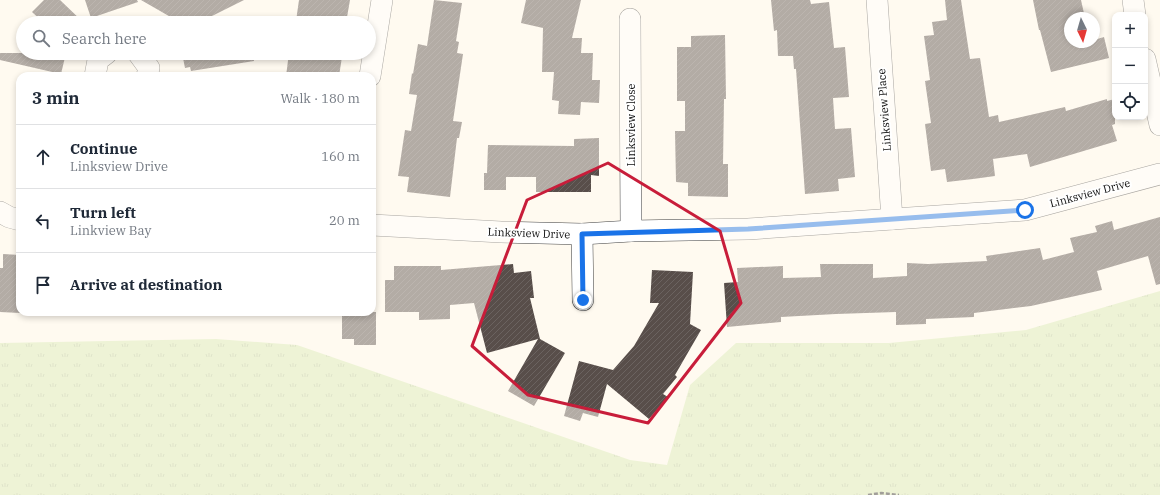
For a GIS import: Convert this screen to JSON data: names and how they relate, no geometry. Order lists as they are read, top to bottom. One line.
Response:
{"streets":{"street":["Linksview Place","Linksview Close","Linksview Drive"]},"crossings":[["Linksview Place","Linksview Drive"],["Linksview Close","Linksview Drive"]],"north":"bottom","page":{"map_buttons":["+","−"],"search":"Search here","heading":["3 min","Walk · 180 m"],"list":[["Continue","Linksview Drive","160 m"],["Turn left","Linkview Bay","20 m"],"Arrive at destination"]}}
